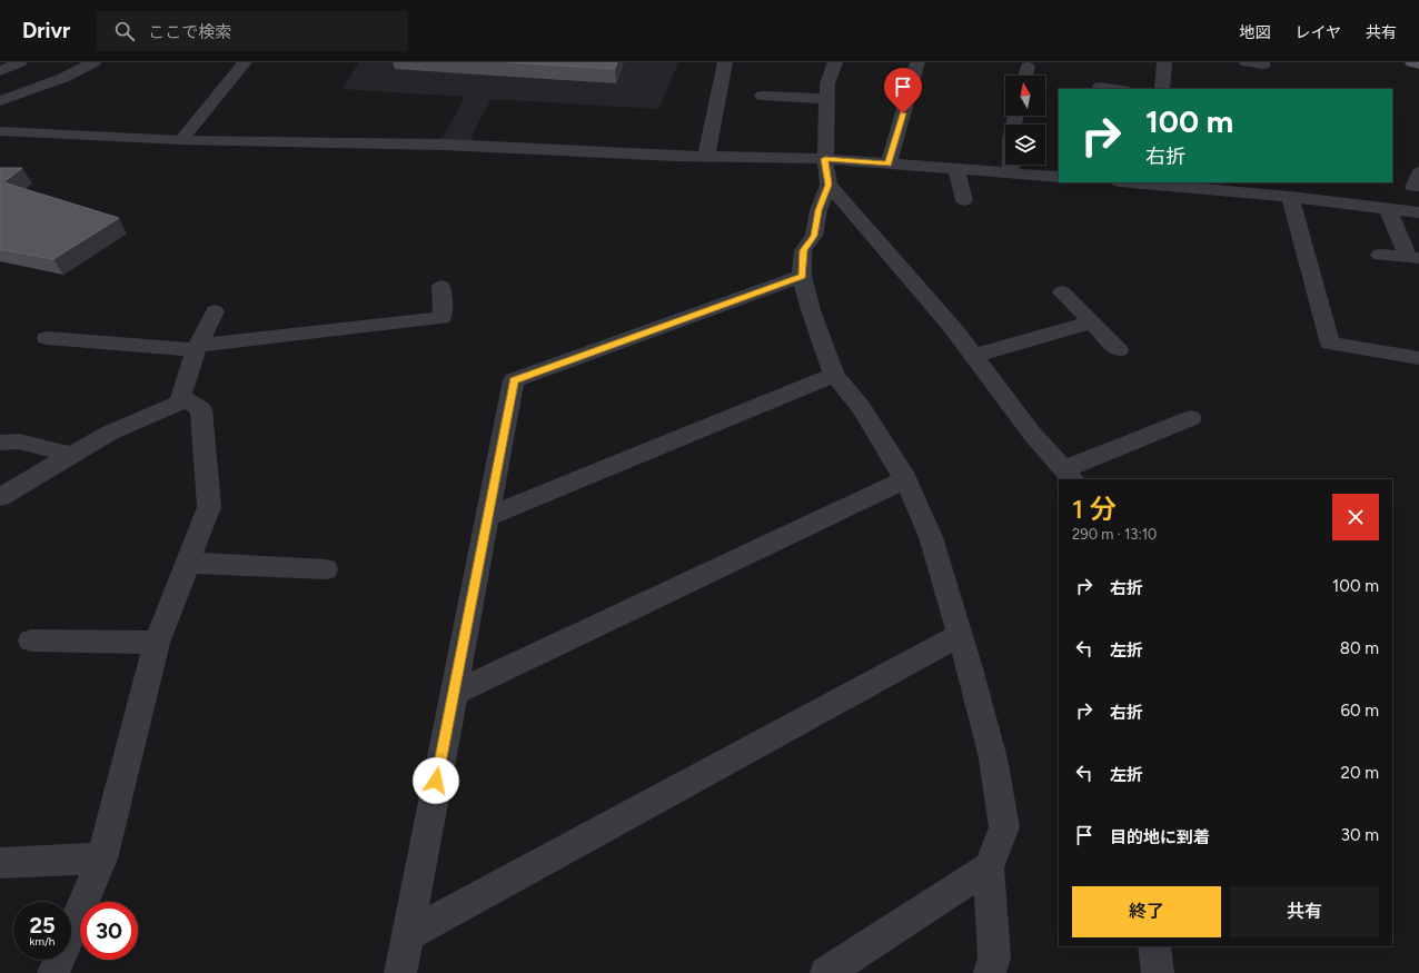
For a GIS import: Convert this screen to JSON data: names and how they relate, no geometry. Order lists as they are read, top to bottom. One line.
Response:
{"north":"top","page":{"header":"Drivr","search":"ここで検索","nav":["地図","レイヤ","共有"],"turn":["100 m","右折"],"heading":["1 分","290 m · 13:10"],"list":[{"name":"右折","value":"100 m"},{"name":"左折","value":"80 m"},{"name":"右折","value":"60 m"},{"name":"左折","value":"20 m"},{"name":"目的地に到着","value":"30 m"}],"buttons":["終了","共有"],"speed":"25 km/h","limit":"30"}}
